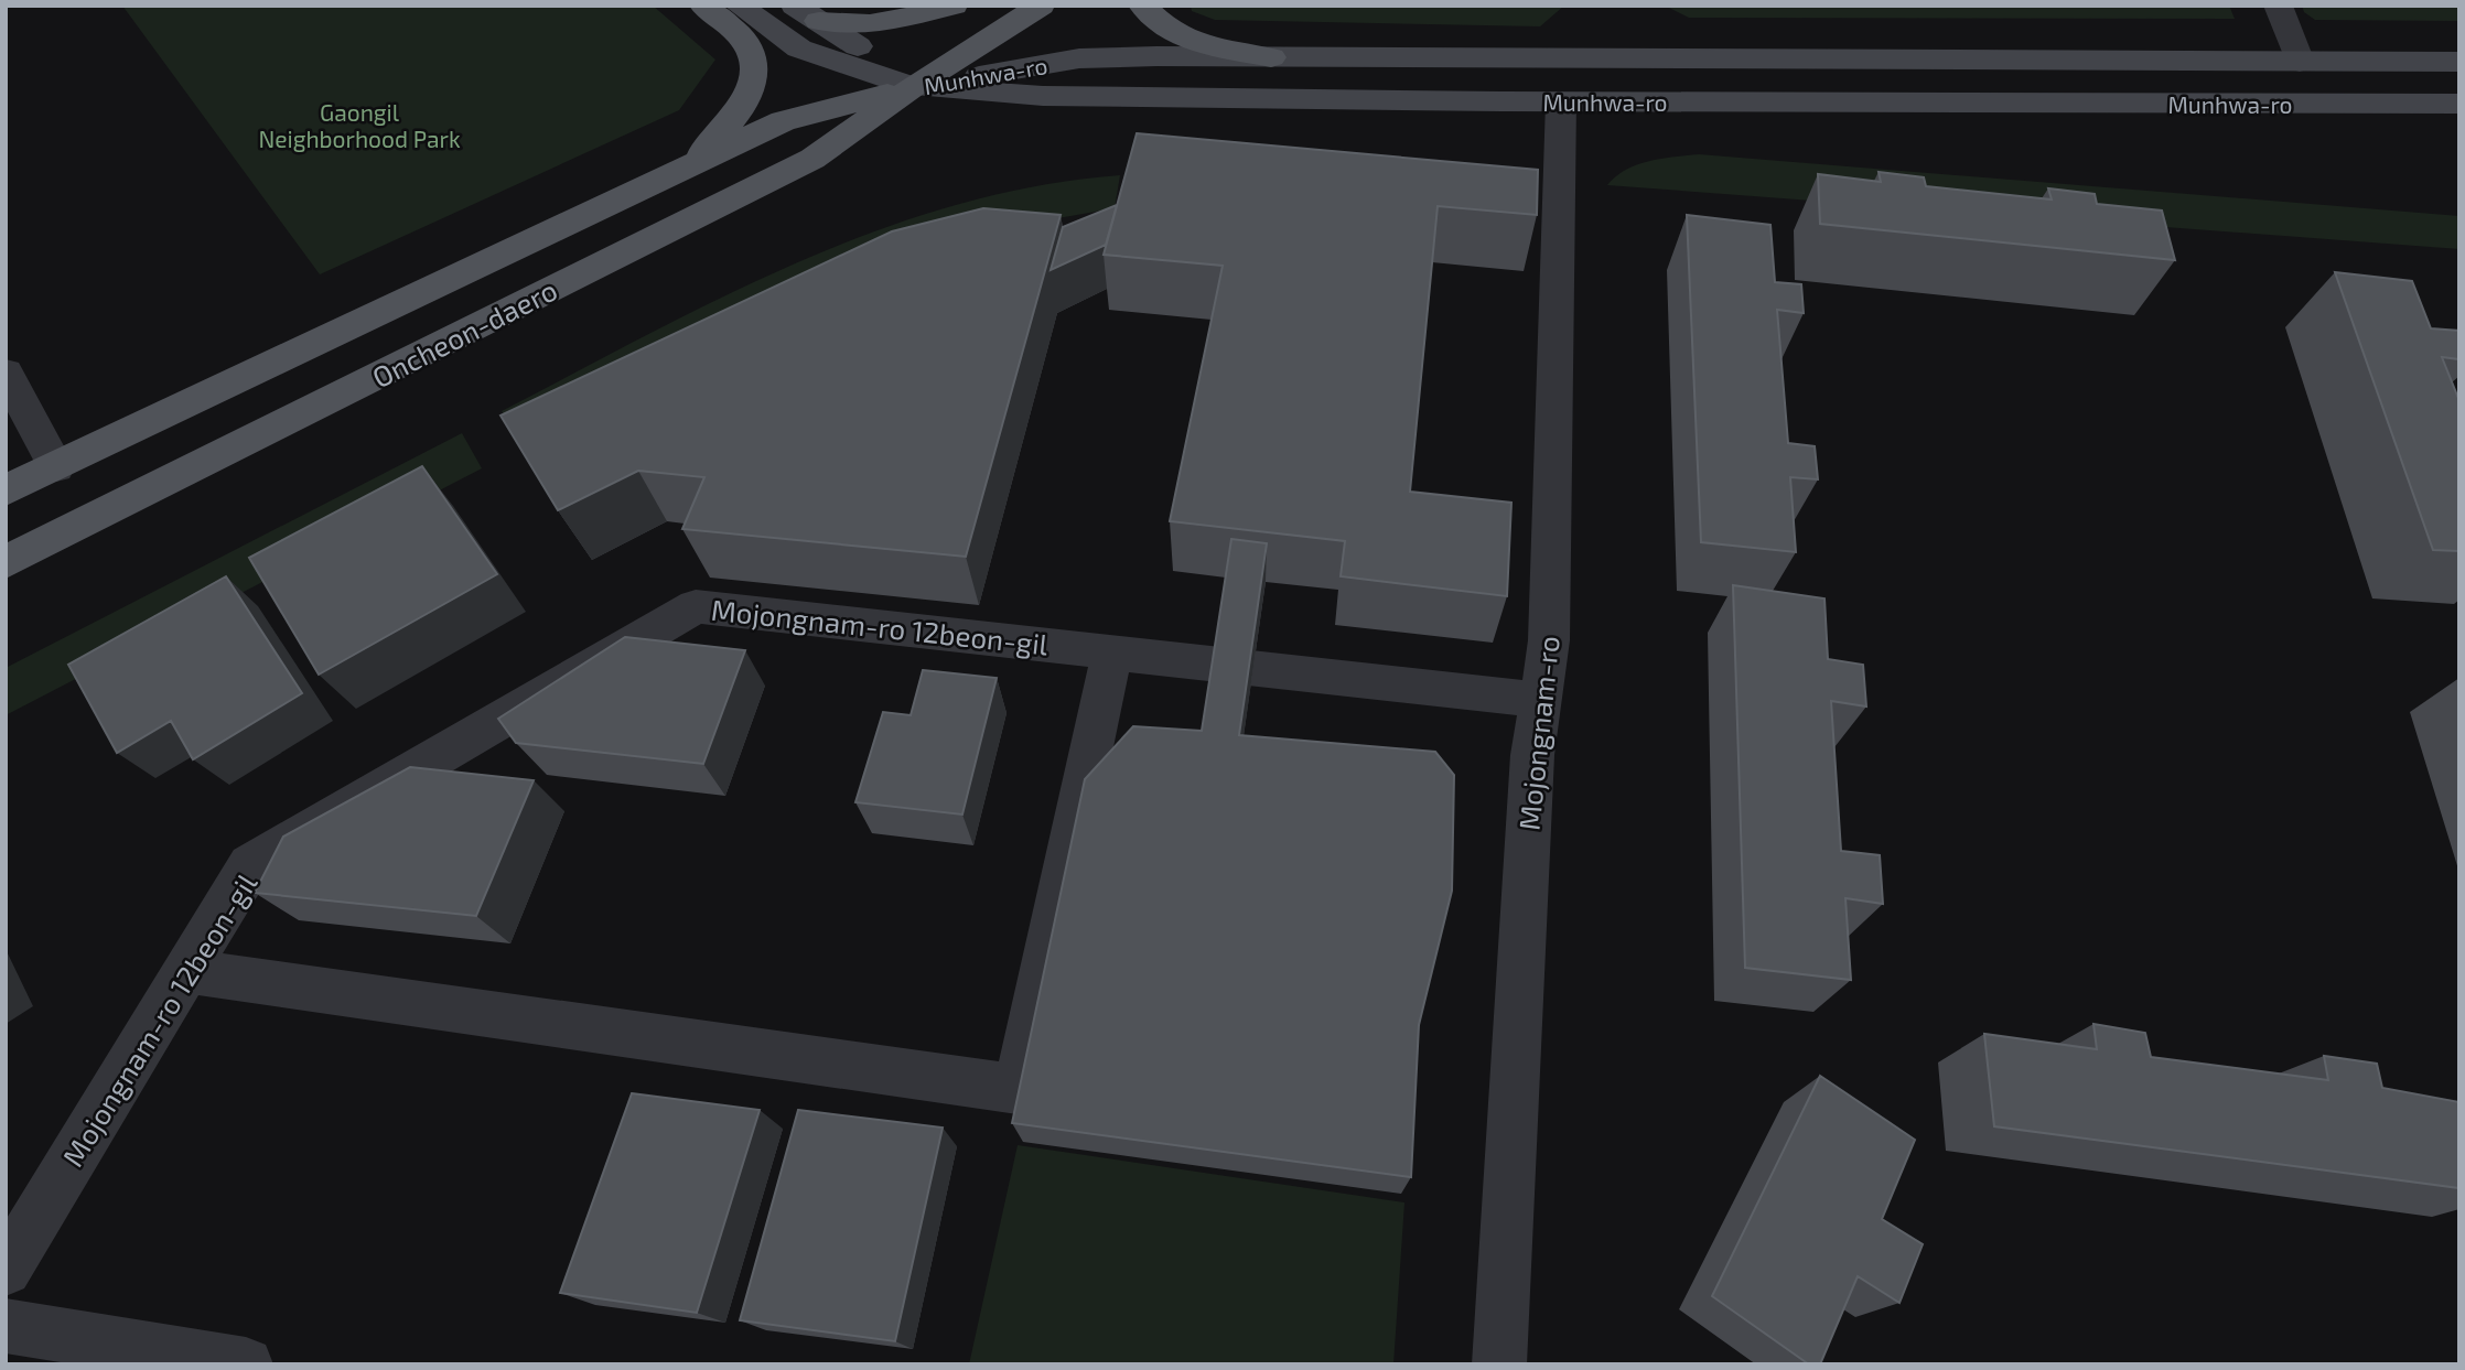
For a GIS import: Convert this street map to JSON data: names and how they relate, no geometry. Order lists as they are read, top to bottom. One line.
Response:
{"streets":{"main road":["Munhwa-ro","Oncheon-daero"],"street":["Mojongnam-ro 12beon-gil","Mojongnam-ro"]},"crossings":[["Munhwa-ro","Oncheon-daero"],["Munhwa-ro","Mojongnam-ro"],["Mojongnam-ro 12beon-gil","Mojongnam-ro"]],"parks":["Gaongil Neighborhood Park"]}
